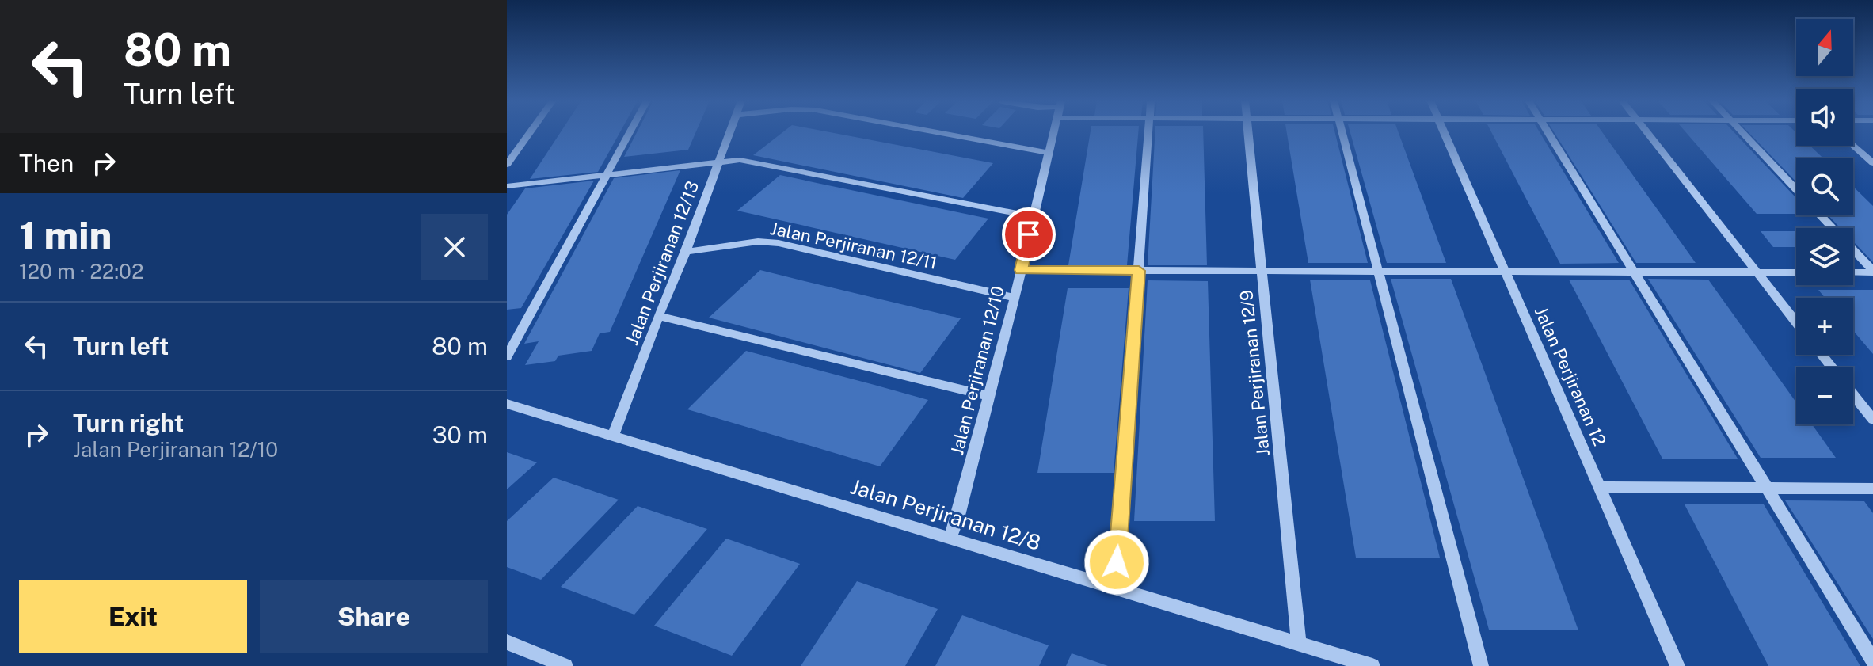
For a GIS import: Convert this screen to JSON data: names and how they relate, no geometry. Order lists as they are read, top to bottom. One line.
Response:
{"streets":{"street":["Jalan Perjiranan 12/11","Jalan Perjiranan 12/13","Jalan Perjiranan 12/10","Jalan Perjiranan 12/9","Jalan Perjiranan 12","Jalan Perjiranan 12/8"]},"crossings":[["Jalan Perjiranan 12/11","Jalan Perjiranan 12/13"],["Jalan Perjiranan 12/11","Jalan Perjiranan 12/10"],["Jalan Perjiranan 12/13","Jalan Perjiranan 12/8"],["Jalan Perjiranan 12/10","Jalan Perjiranan 12/8"],["Jalan Perjiranan 12/9","Jalan Perjiranan 12/8"]],"north":"top","page":{"turn":["80 m","Turn left"],"map_buttons":["+","−"],"then":"Then","heading":["1 min","120 m · 22:02"],"list":[{"name":"Turn left","value":"80 m"},{"name":"Turn right","note":"Jalan Perjiranan 12/10","value":"30 m"}],"buttons":["Exit","Share"]}}
